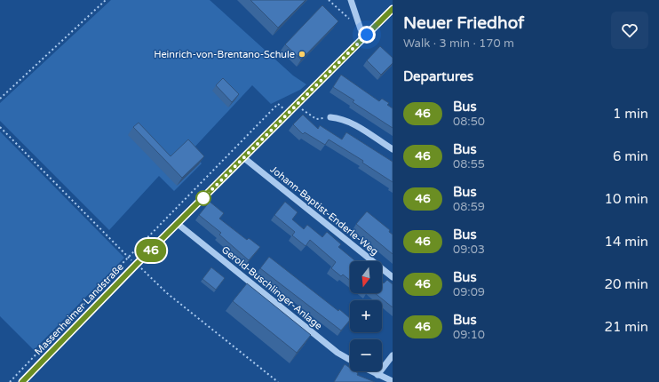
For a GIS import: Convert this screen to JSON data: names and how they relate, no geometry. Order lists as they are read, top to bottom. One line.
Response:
{"streets":{"street":["Johann-Baptist-Enderle-Weg","Gerold-Buschlinger-Anlage","Massenheimer Landstraße"]},"crossings":[["Johann-Baptist-Enderle-Weg","Massenheimer Landstraße"],["Gerold-Buschlinger-Anlage","Massenheimer Landstraße"]],"places":["Heinrich-von-Brentano-Schule"],"lines":["bus line 46"],"north":"bottom","page":{"on_map":"46","heading":[["Neuer Friedhof","Walk · 3 min · 170 m"],"Departures"],"list":[{"mark":"46","name":"Bus","note":"08:50","value":"1 min"},{"mark":"46","name":"Bus","note":"08:55","value":"6 min"},{"mark":"46","name":"Bus","note":"08:59","value":"10 min"},{"mark":"46","name":"Bus","note":"09:03","value":"14 min"},{"mark":"46","name":"Bus","note":"09:09","value":"20 min"},{"mark":"46","name":"Bus","note":"09:10","value":"21 min"}],"map_buttons":["+","−"]}}
